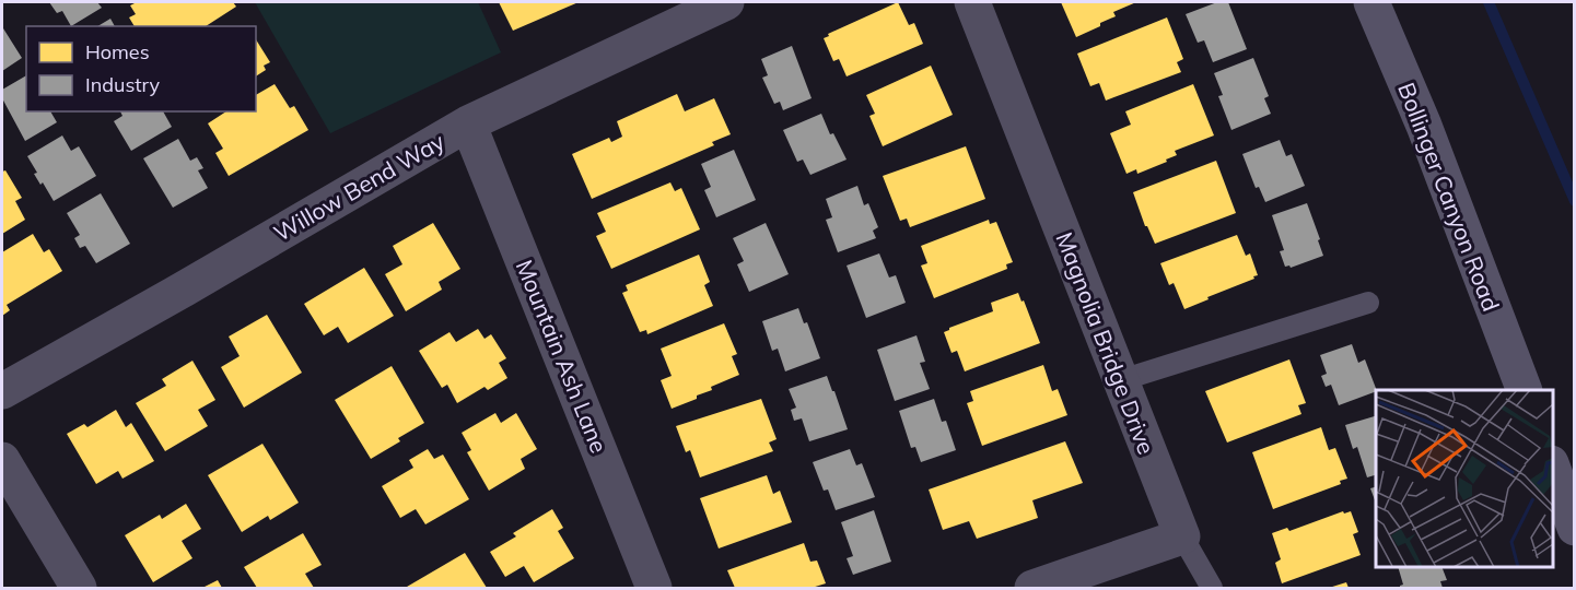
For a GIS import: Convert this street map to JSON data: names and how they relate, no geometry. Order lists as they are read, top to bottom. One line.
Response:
{"streets":{"main road":["Bollinger Canyon Road"],"street":["Willow Bend Way","Magnolia Bridge Drive","Mountain Ash Lane"]},"crossings":[["Willow Bend Way","Mountain Ash Lane"]],"legend":["Homes","Industry"]}
